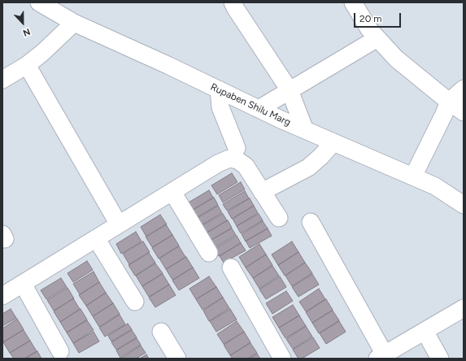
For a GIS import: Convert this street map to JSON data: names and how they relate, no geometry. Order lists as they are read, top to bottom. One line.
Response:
{"streets":{"street":["Rupaben Shilu Marg"]},"scale_bar":"20 m","north":"bottom"}
